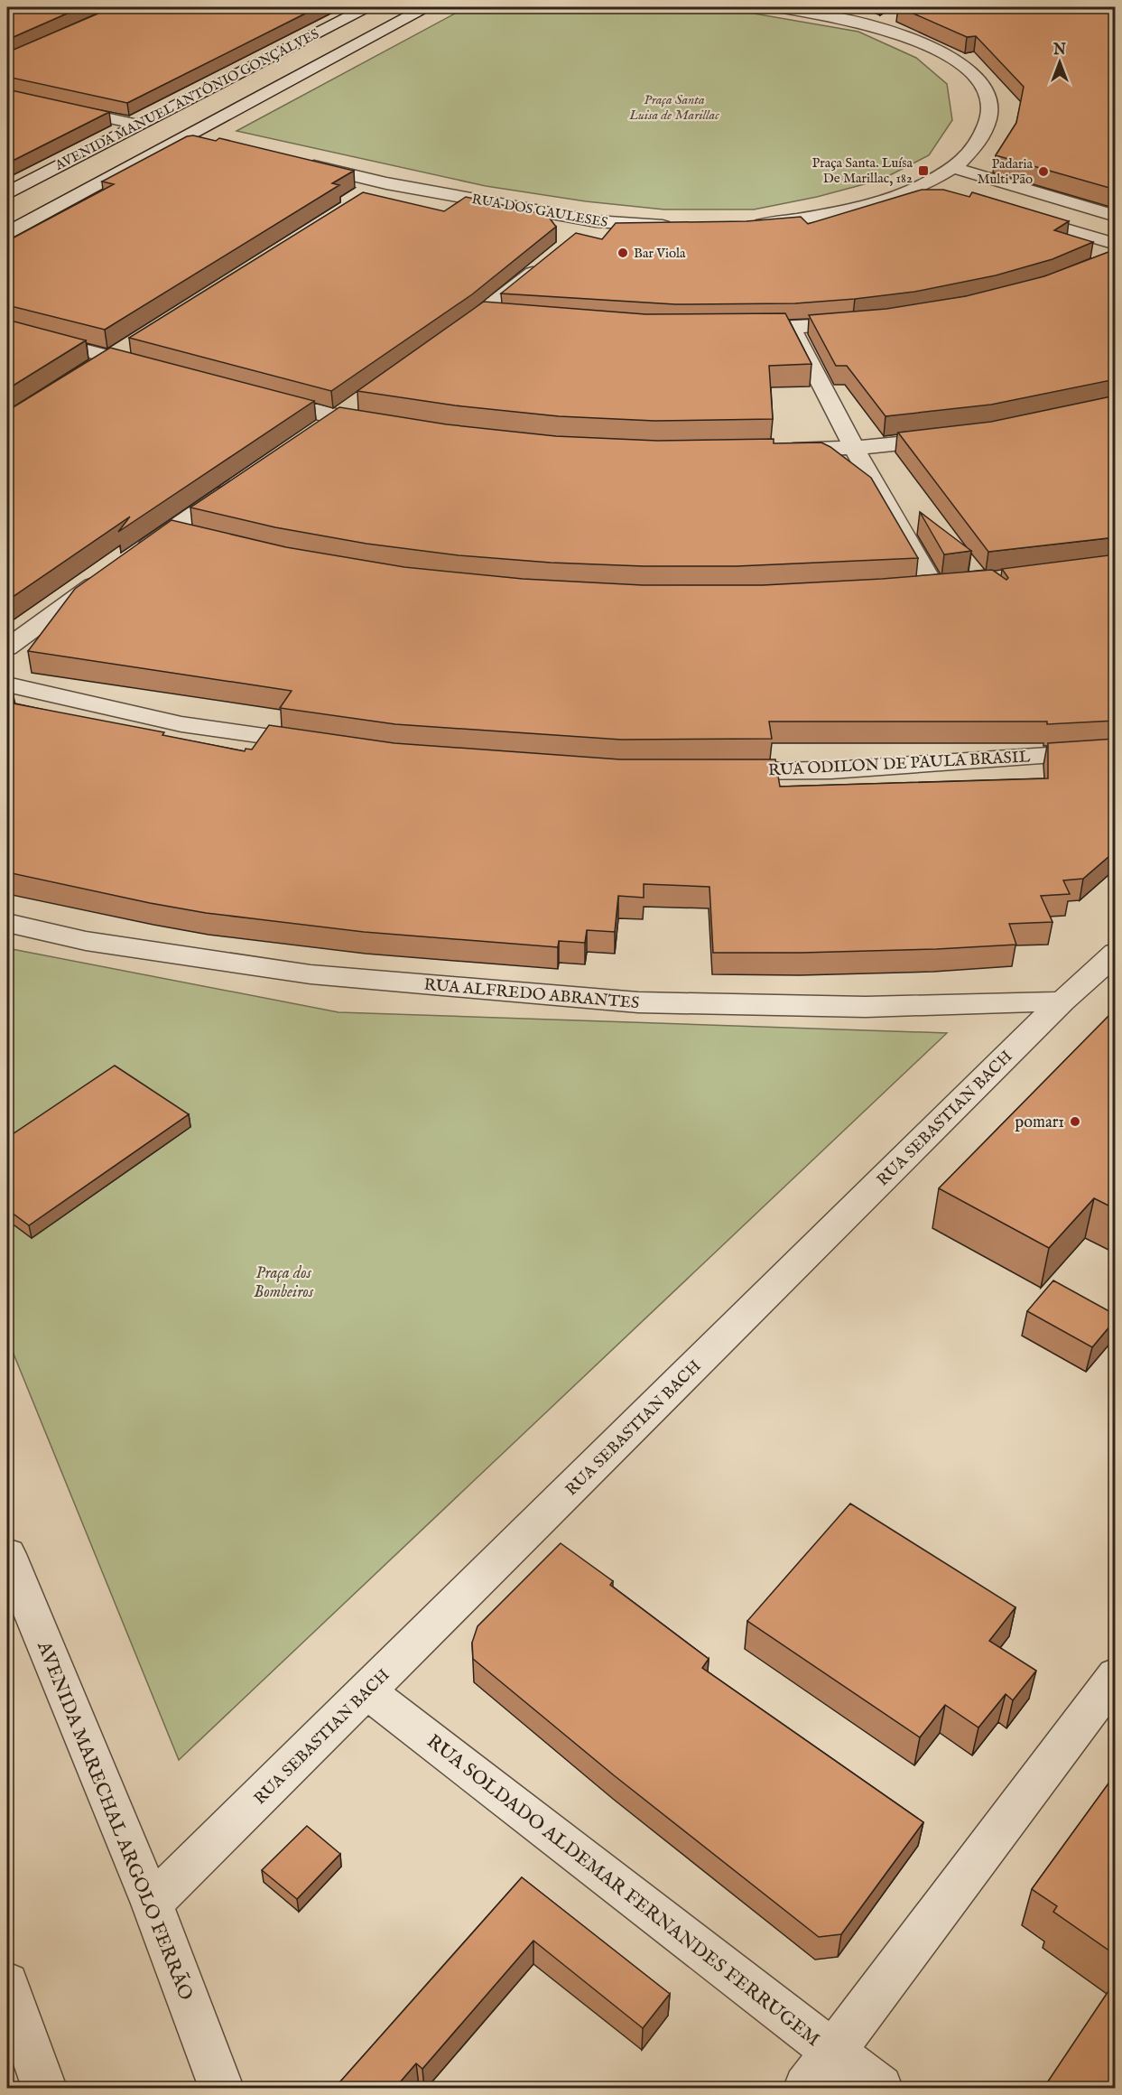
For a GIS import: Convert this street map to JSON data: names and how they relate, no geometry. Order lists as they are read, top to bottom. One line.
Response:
{"streets":{"street":["AVENIDA MANUEL ANTÔNIO GONÇALVES","RUA DOS GAULESES","RUA ODILON DE PAULA BRASIL","RUA ALFREDO ABRANTES","RUA SEBASTIAN BACH","AVENIDA MARECHAL ARGOLO FERRÃO","RUA SOLDADO ALDEMAR FERNANDES FERRUGEM"]},"crossings":[["RUA ALFREDO ABRANTES","RUA SEBASTIAN BACH"],["RUA SEBASTIAN BACH","AVENIDA MARECHAL ARGOLO FERRÃO"],["RUA SEBASTIAN BACH","RUA SOLDADO ALDEMAR FERNANDES FERRUGEM"]],"parks":["Praça Santa Luisa de Marillac","Praça dos Bombeiros"],"places":{"transit":["Praça Santa. Luísa De Marillac, 182"],"other":["Padaria Multi Pão","Bar Viola","pomar1"]},"north":"top"}
